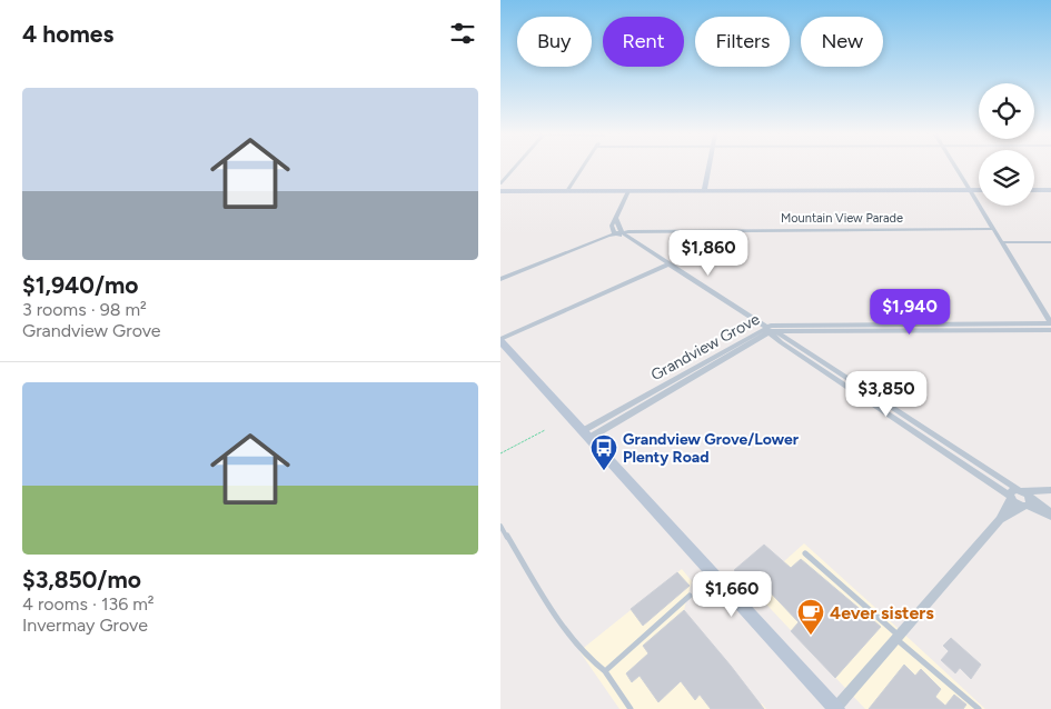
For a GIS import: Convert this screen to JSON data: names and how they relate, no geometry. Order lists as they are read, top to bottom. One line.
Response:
{"streets":{"street":["Mountain View Parade","Grandview Grove"]},"places":{"bus stop":["Grandview Grove/Lower Plenty Road"],"cafe":["4ever sisters"]},"page":{"heading":"4 homes","chip":["Buy","Rent","Filters","New"],"list":[{"name":"$1,940/mo","note":"3 rooms · 98 m² · Grandview Grove"},{"name":"$3,850/mo","note":"4 rooms · 136 m² · Invermay Grove"}],"price":["$1,860","$1,940","$3,850","$1,660"]}}
